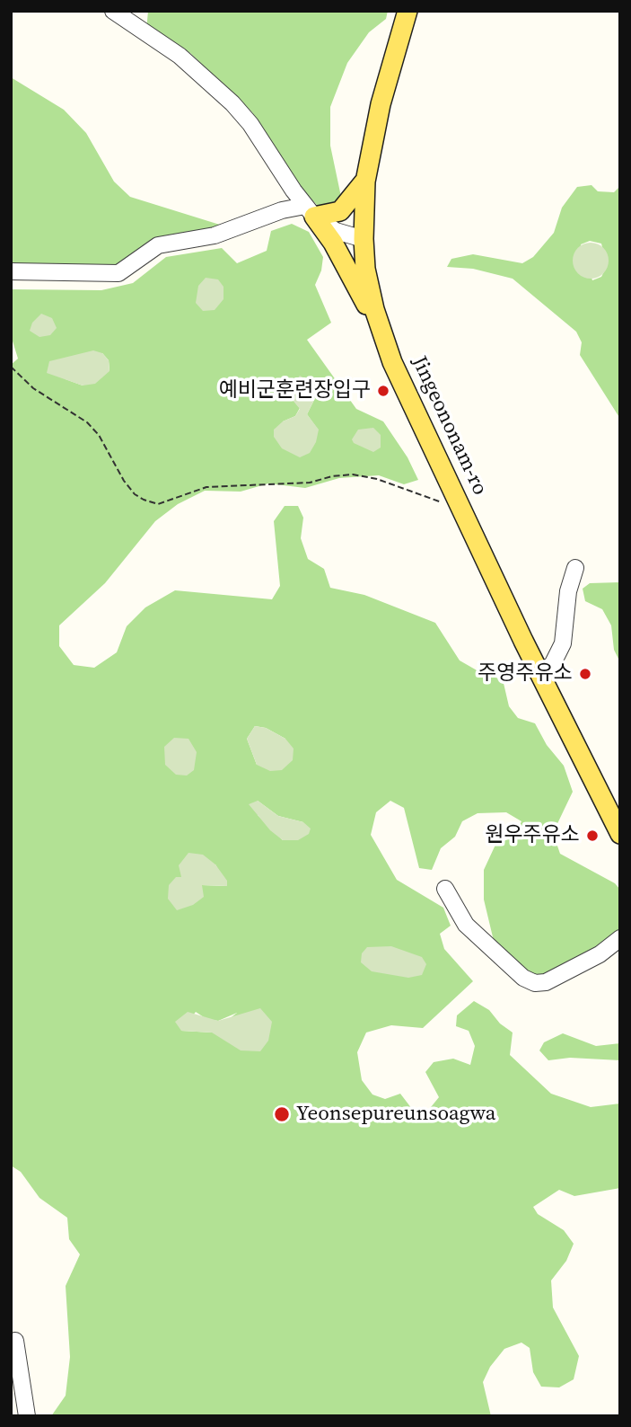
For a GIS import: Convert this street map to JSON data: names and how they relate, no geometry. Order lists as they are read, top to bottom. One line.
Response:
{"streets":{"main road":["Jingeononam-ro"]},"places":["예비군훈련장입구","주영주유소","원우주유소","Yeonsepureunsoagwa"]}
